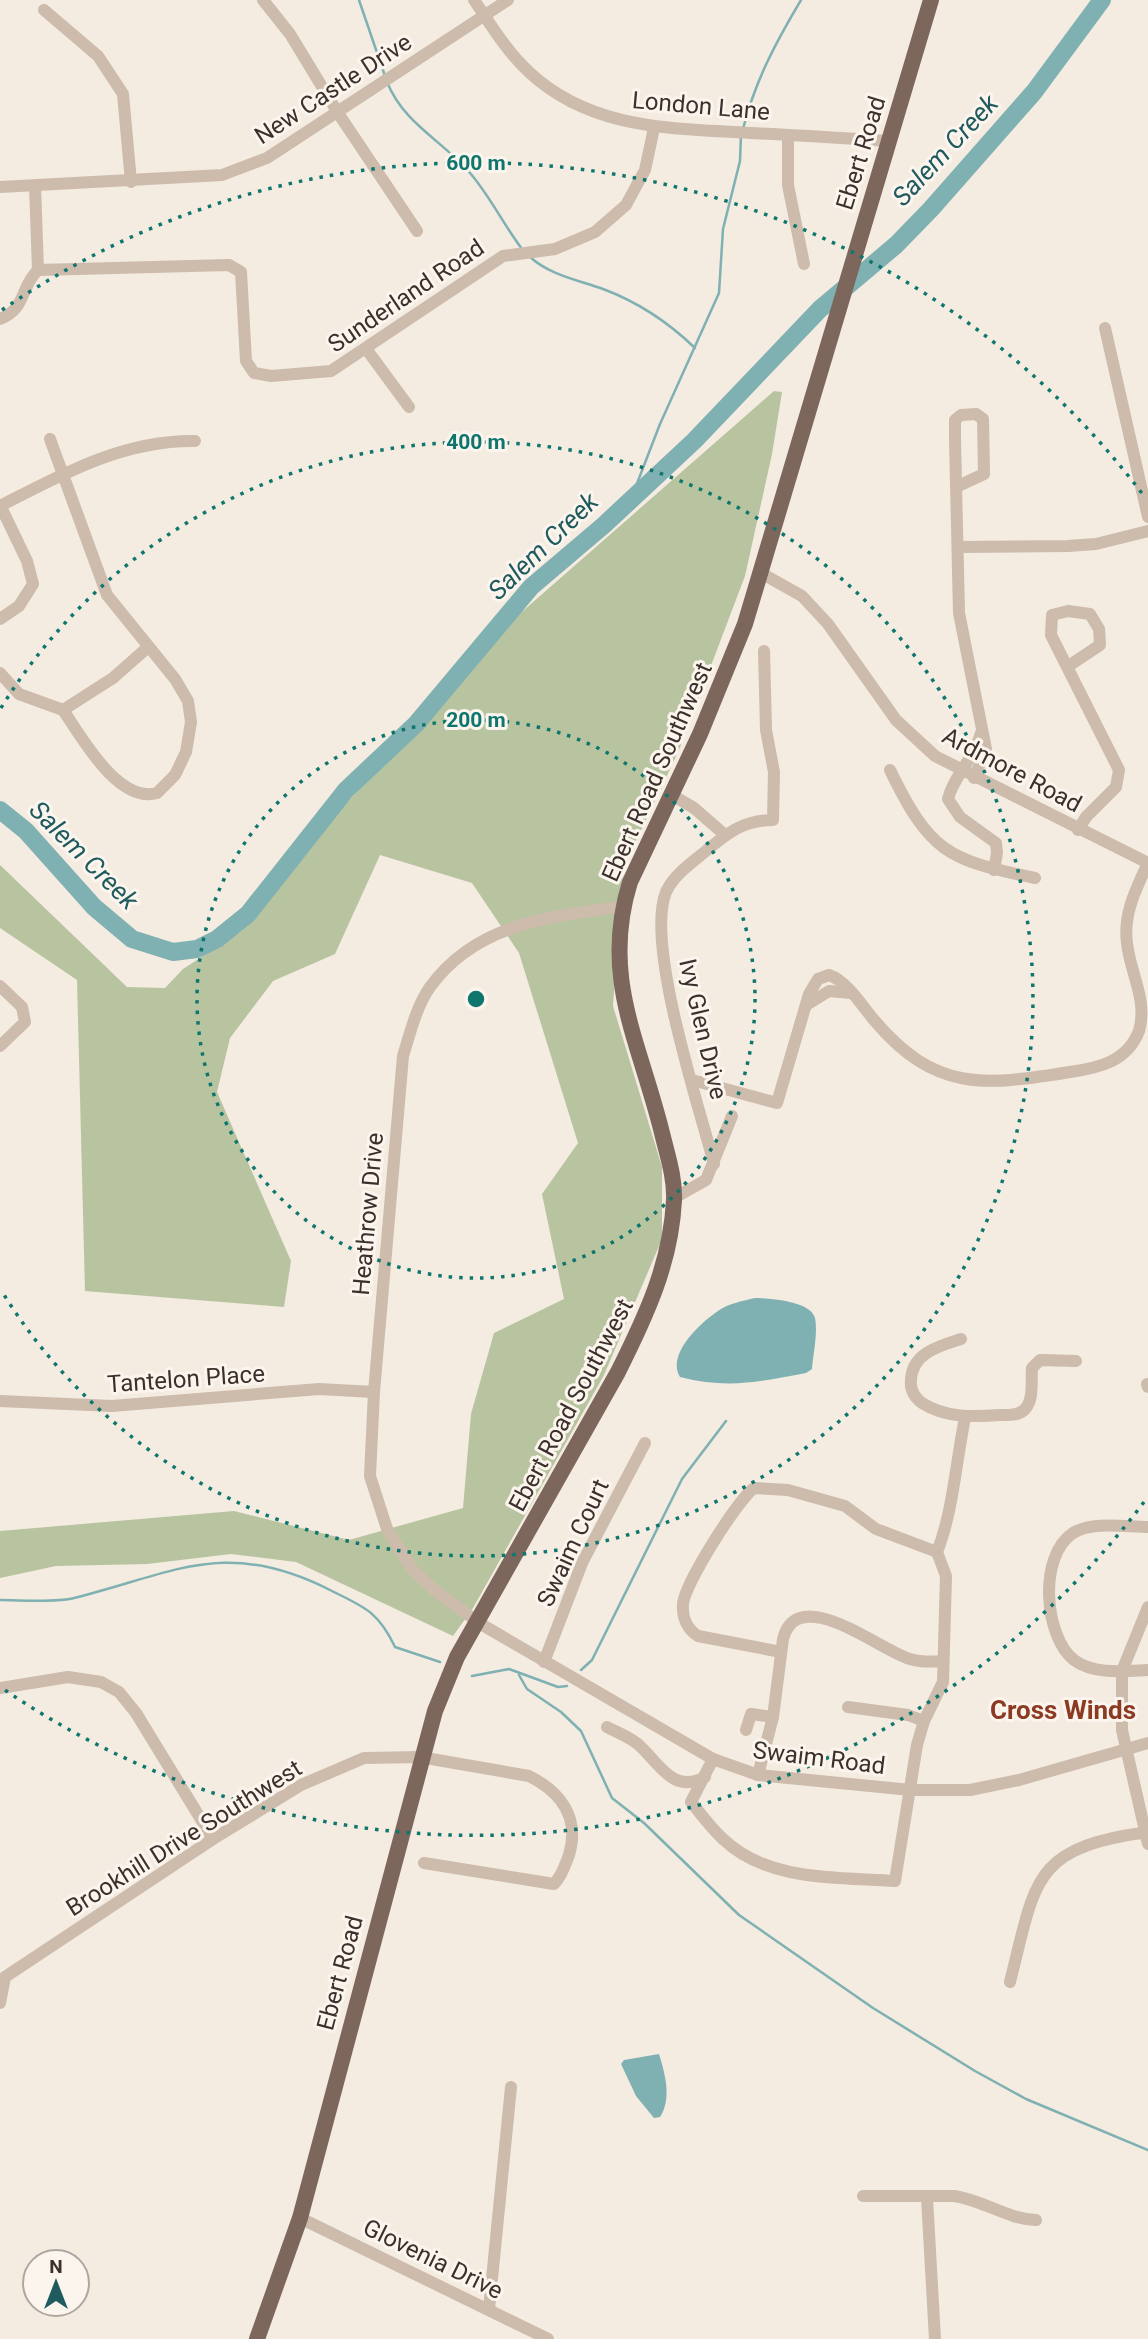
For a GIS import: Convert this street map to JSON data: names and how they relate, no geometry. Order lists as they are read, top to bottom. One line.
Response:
{"streets":{"main road":["Ebert Road","Ebert Road Southwest"],"street":["New Castle Drive","London Lane","Sunderland Road","Ardmore Road","Ivy Glen Drive","Heathrow Drive","Tantelon Place","Swaim Court","Swaim Road","Brookhill Drive Southwest","Glovenia Drive"]},"crossings":[["New Castle Drive","London Lane"],["London Lane","Ebert Road"],["London Lane","Sunderland Road"],["Ebert Road","Ebert Road Southwest"],["Ebert Road","Heathrow Drive"],["Ebert Road","Brookhill Drive Southwest"],["Ebert Road","Glovenia Drive"],["Ardmore Road","Ebert Road Southwest"],["Ebert Road Southwest","Heathrow Drive"],["Heathrow Drive","Tantelon Place"],["Heathrow Drive","Swaim Road"],["Swaim Court","Swaim Road"]],"districts":["Cross Winds"],"water":["Salem Creek"],"north":"top","rings":["600 m","400 m","200 m"]}
